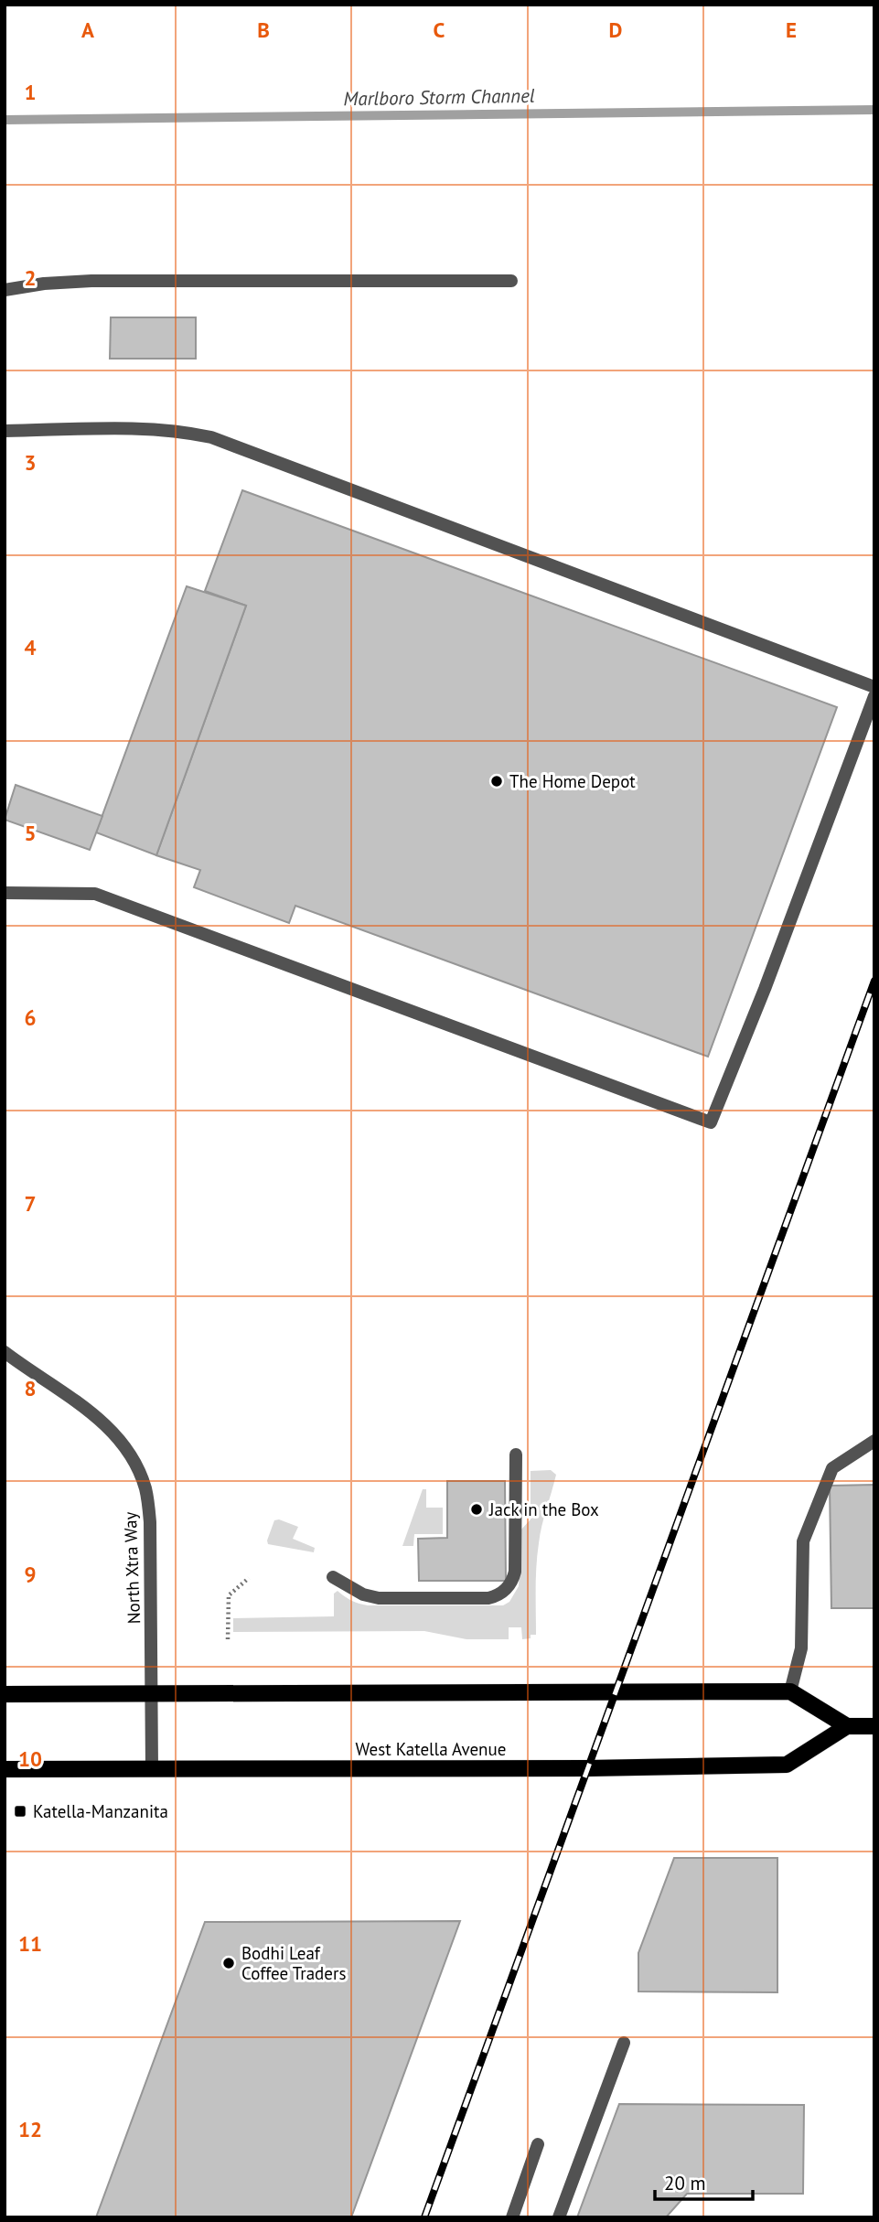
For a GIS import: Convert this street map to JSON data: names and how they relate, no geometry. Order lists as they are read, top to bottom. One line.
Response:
{"streets":{"main road":["West Katella Avenue"],"street":["North Xtra Way"]},"crossings":[["North Xtra Way","West Katella Avenue"]],"water":["Marlboro Storm Channel"],"places":{"other":["The Home Depot","Jack in the Box","Bodhi Leaf Coffee Traders"],"transit":["Katella-Manzanita"]},"scale_bar":"20 m","grid":{"columns":["A","B","C","D","E"],"rows":["1","2","3","4","5","6","7","8","9","10","11","12"]}}
